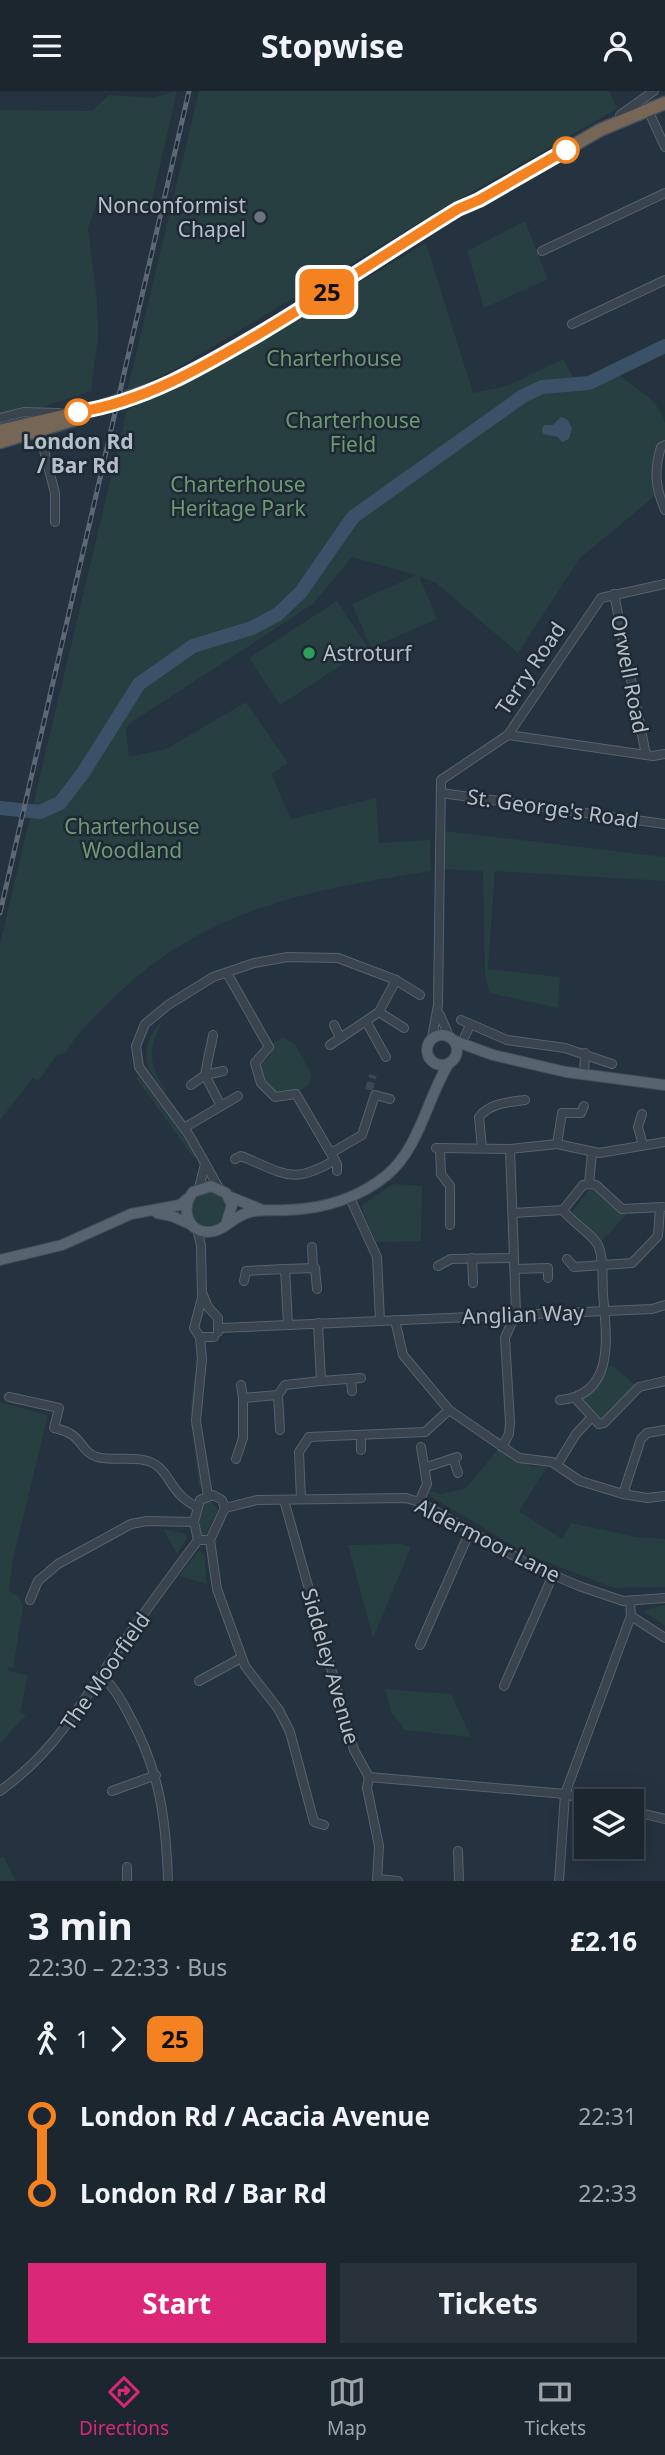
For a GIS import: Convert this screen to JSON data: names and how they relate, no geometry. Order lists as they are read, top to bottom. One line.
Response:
{"streets":{"street":["Terry Road","Orwell Road","St. George's Road","Anglian Way","Aldermoor Lane","Siddeley Avenue","The Moorfield"]},"crossings":[["Terry Road","Orwell Road"],["Terry Road","St. George's Road"],["Aldermoor Lane","Siddeley Avenue"]],"parks":["Charterhouse","Charterhouse Field","Charterhouse Heritage Park","Charterhouse Woodland"],"places":["Nonconformist Chapel","London Rd / Bar Rd","Astroturf"],"lines":["bus line 25"],"page":{"header":"Stopwise","on_map":"25","heading":["3 min","22:30 – 22:33 · Bus","£2.16"],"legs":["1","25"],"list":[{"name":"London Rd / Acacia Avenue","value":"22:31"},{"name":"London Rd / Bar Rd","value":"22:33"}],"buttons":["Start","Tickets"],"tabs":["Directions","Map","Tickets"]}}
